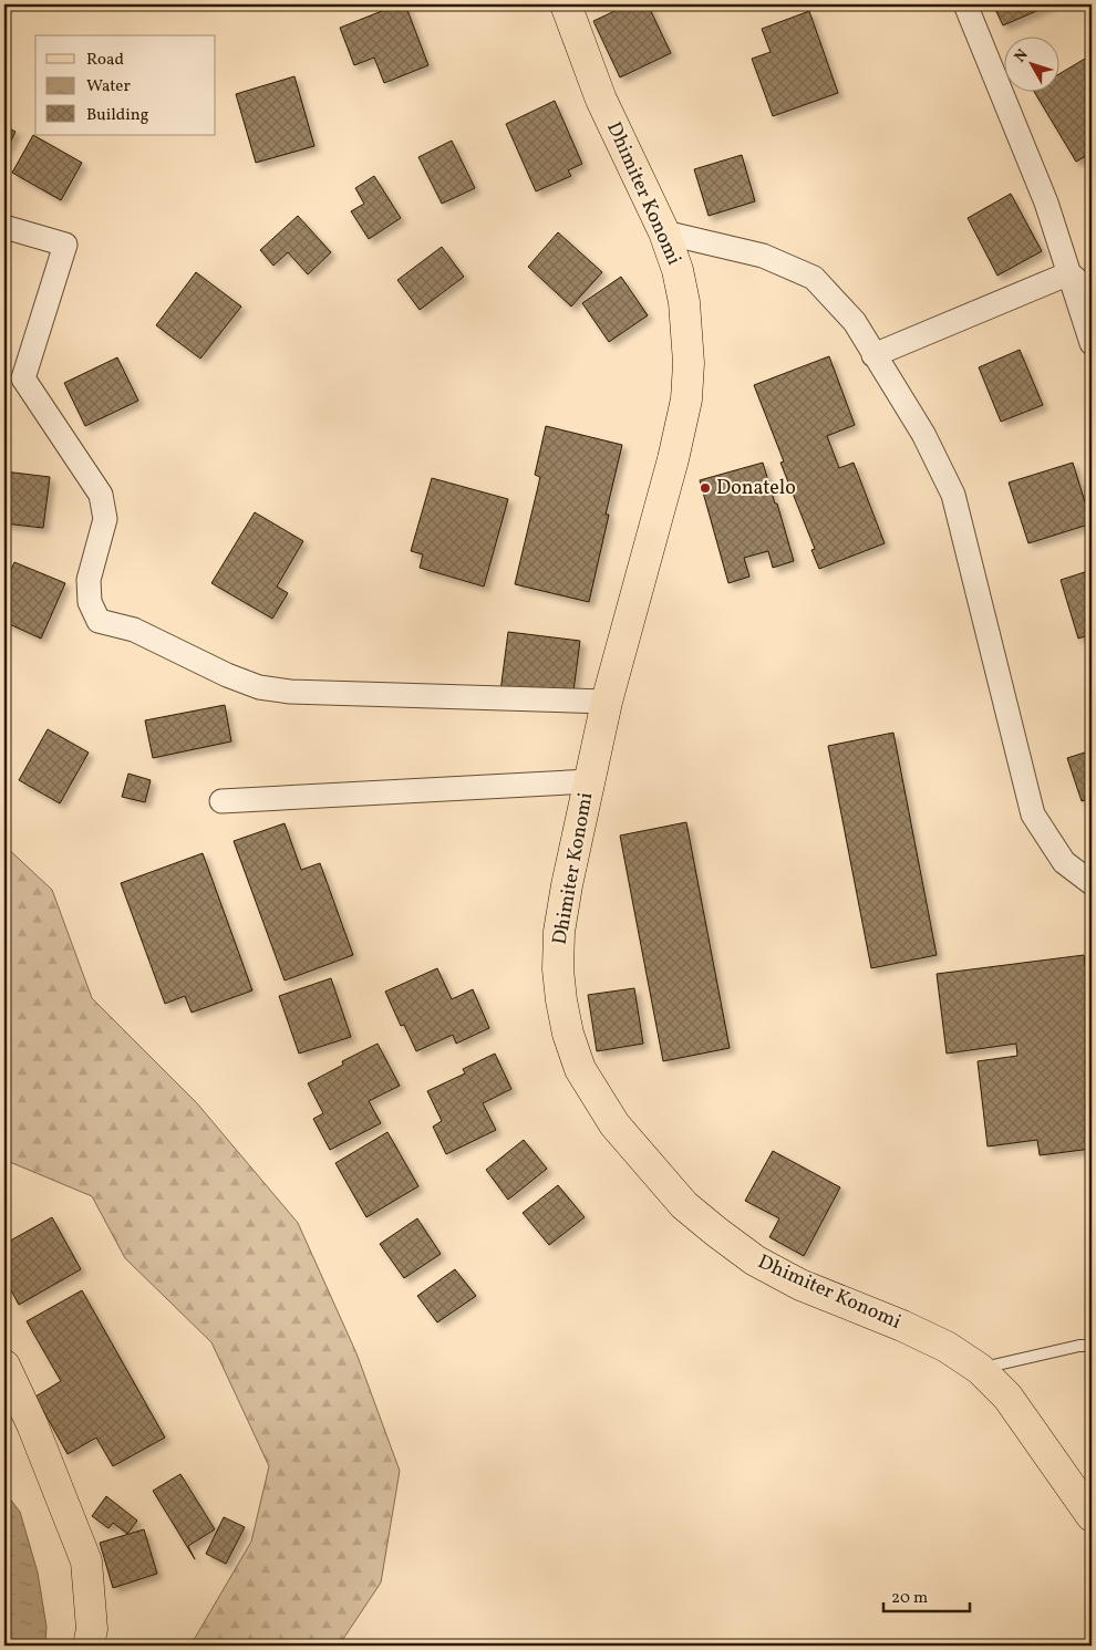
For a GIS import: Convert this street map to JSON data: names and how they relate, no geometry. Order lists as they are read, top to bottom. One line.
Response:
{"streets":{"main road":["Dhimiter Konomi"]},"places":["Donatelo"],"legend":["Road","Water","Building"],"scale_bar":"20 m","north":"top left"}
